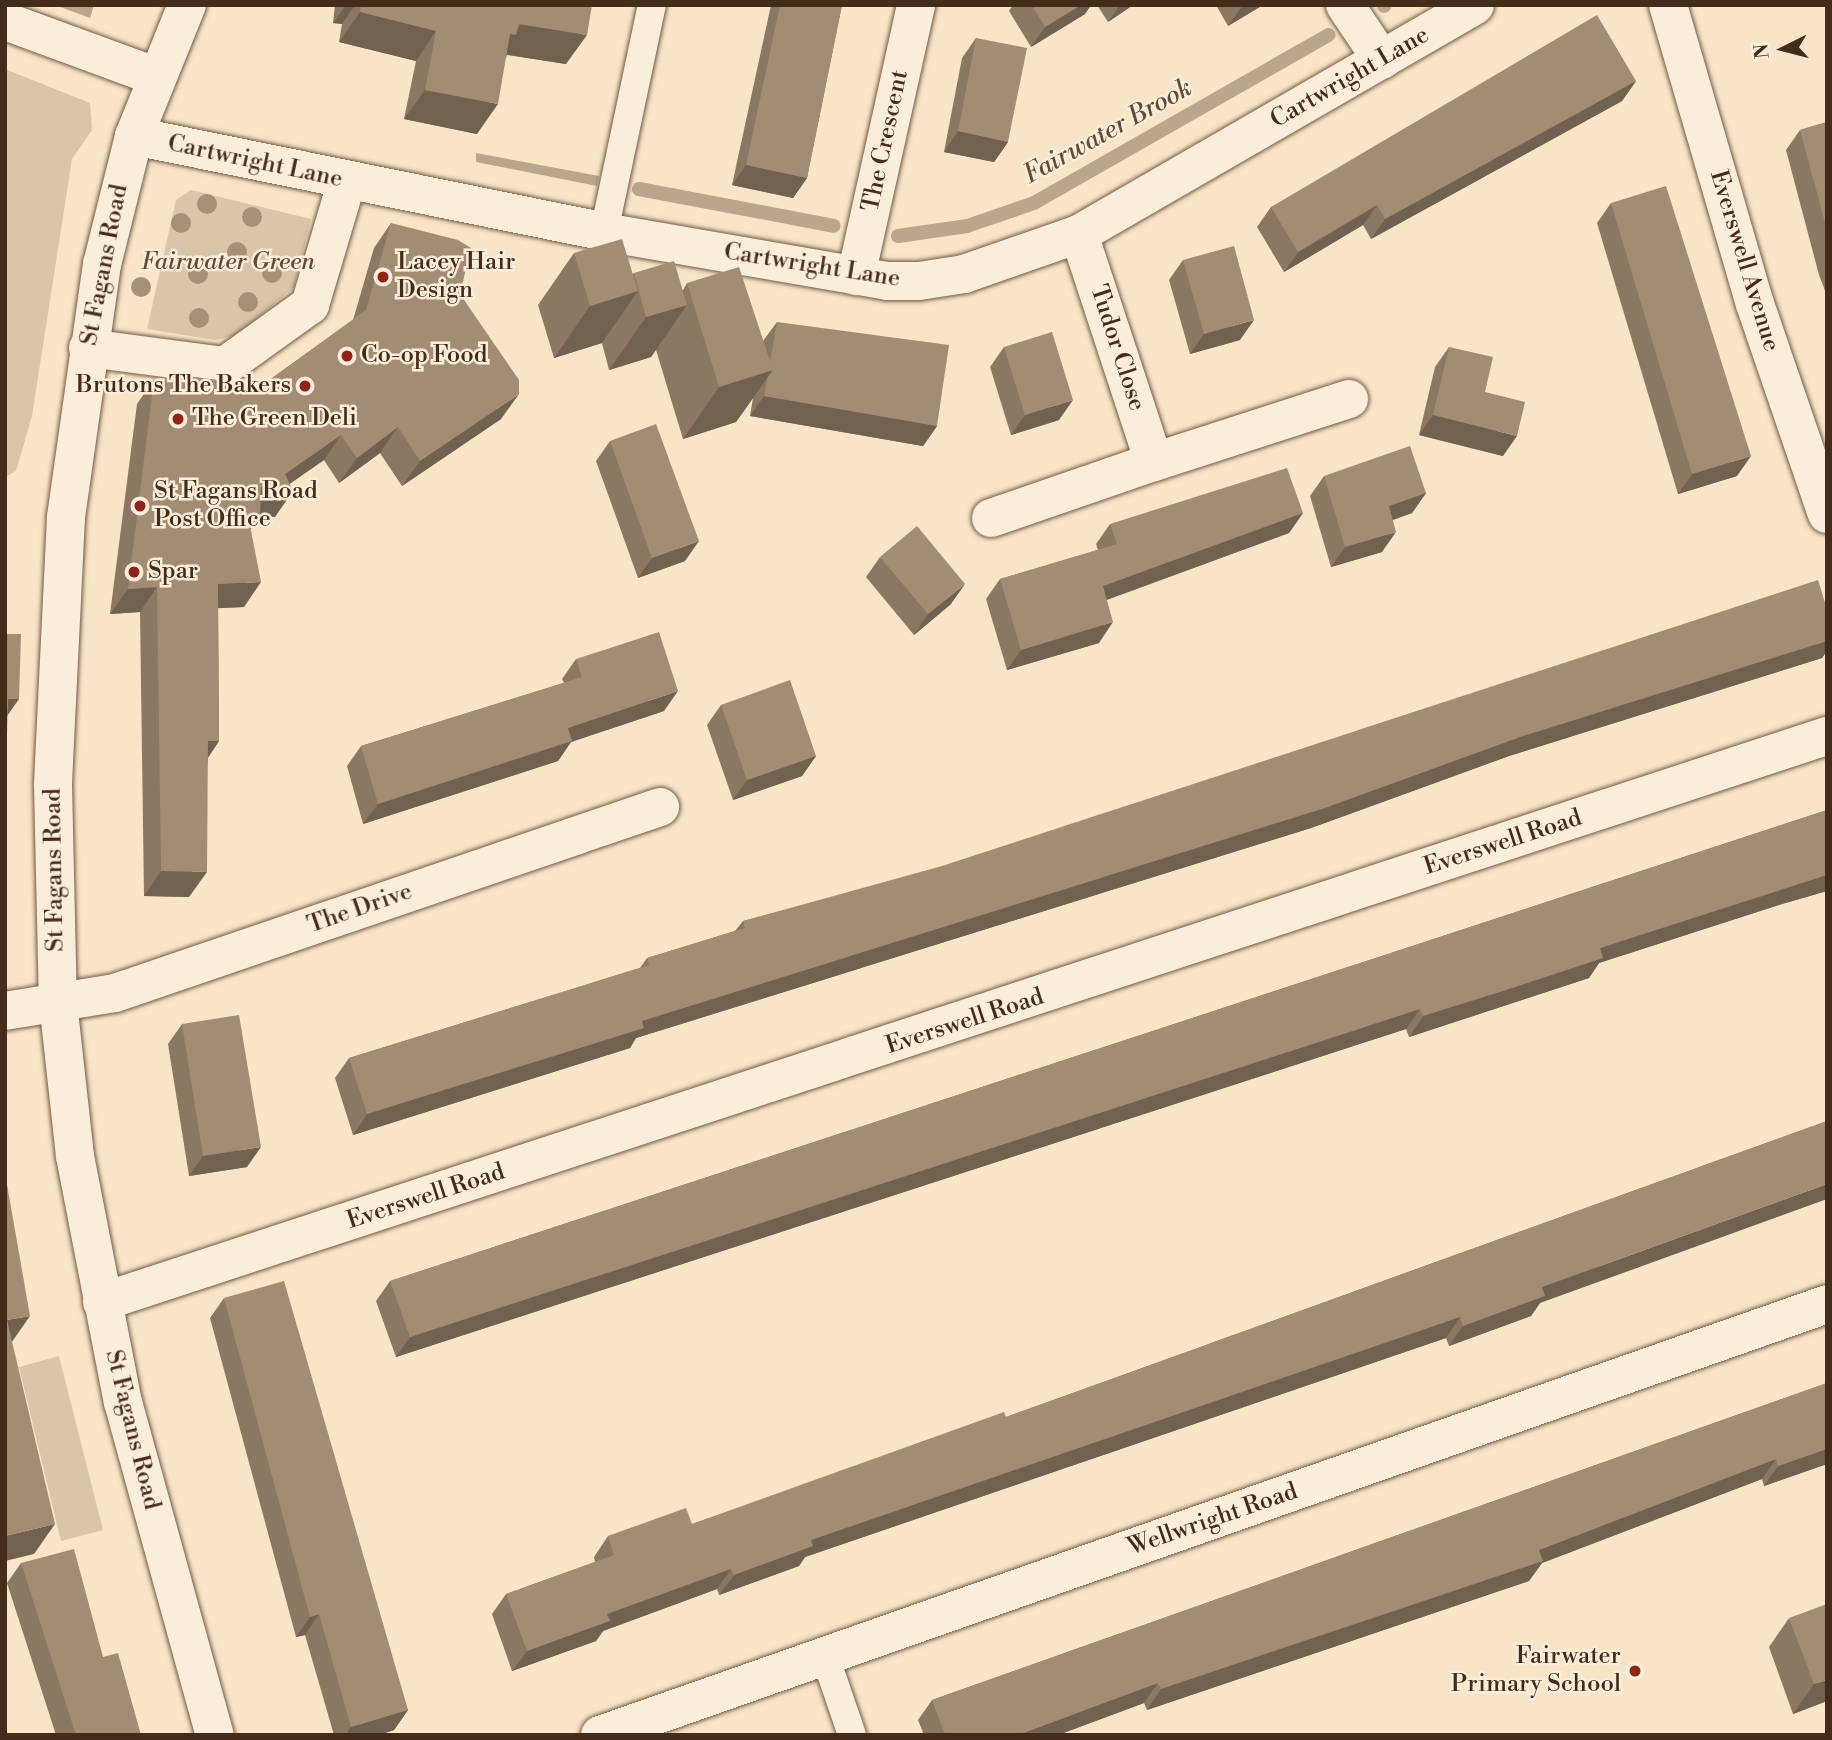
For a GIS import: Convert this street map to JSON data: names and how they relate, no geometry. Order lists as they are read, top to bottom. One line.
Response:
{"streets":{"street":["Cartwright Lane","The Crescent","Everswell Avenue","St Fagans Road","Tudor Close","Everswell Road","The Drive","Wellwright Road"]},"crossings":[["Cartwright Lane","The Crescent"],["Cartwright Lane","St Fagans Road"],["Cartwright Lane","Tudor Close"],["St Fagans Road","Everswell Road"],["St Fagans Road","The Drive"]],"water":["Fairwater Brook"],"parks":["Fairwater Green"],"places":["Lacey Hair Design","Co-op Food","Brutons The Bakers","The Green Deli","St Fagans Road Post Office","Spar","Fairwater Primary School"],"north":"left"}
